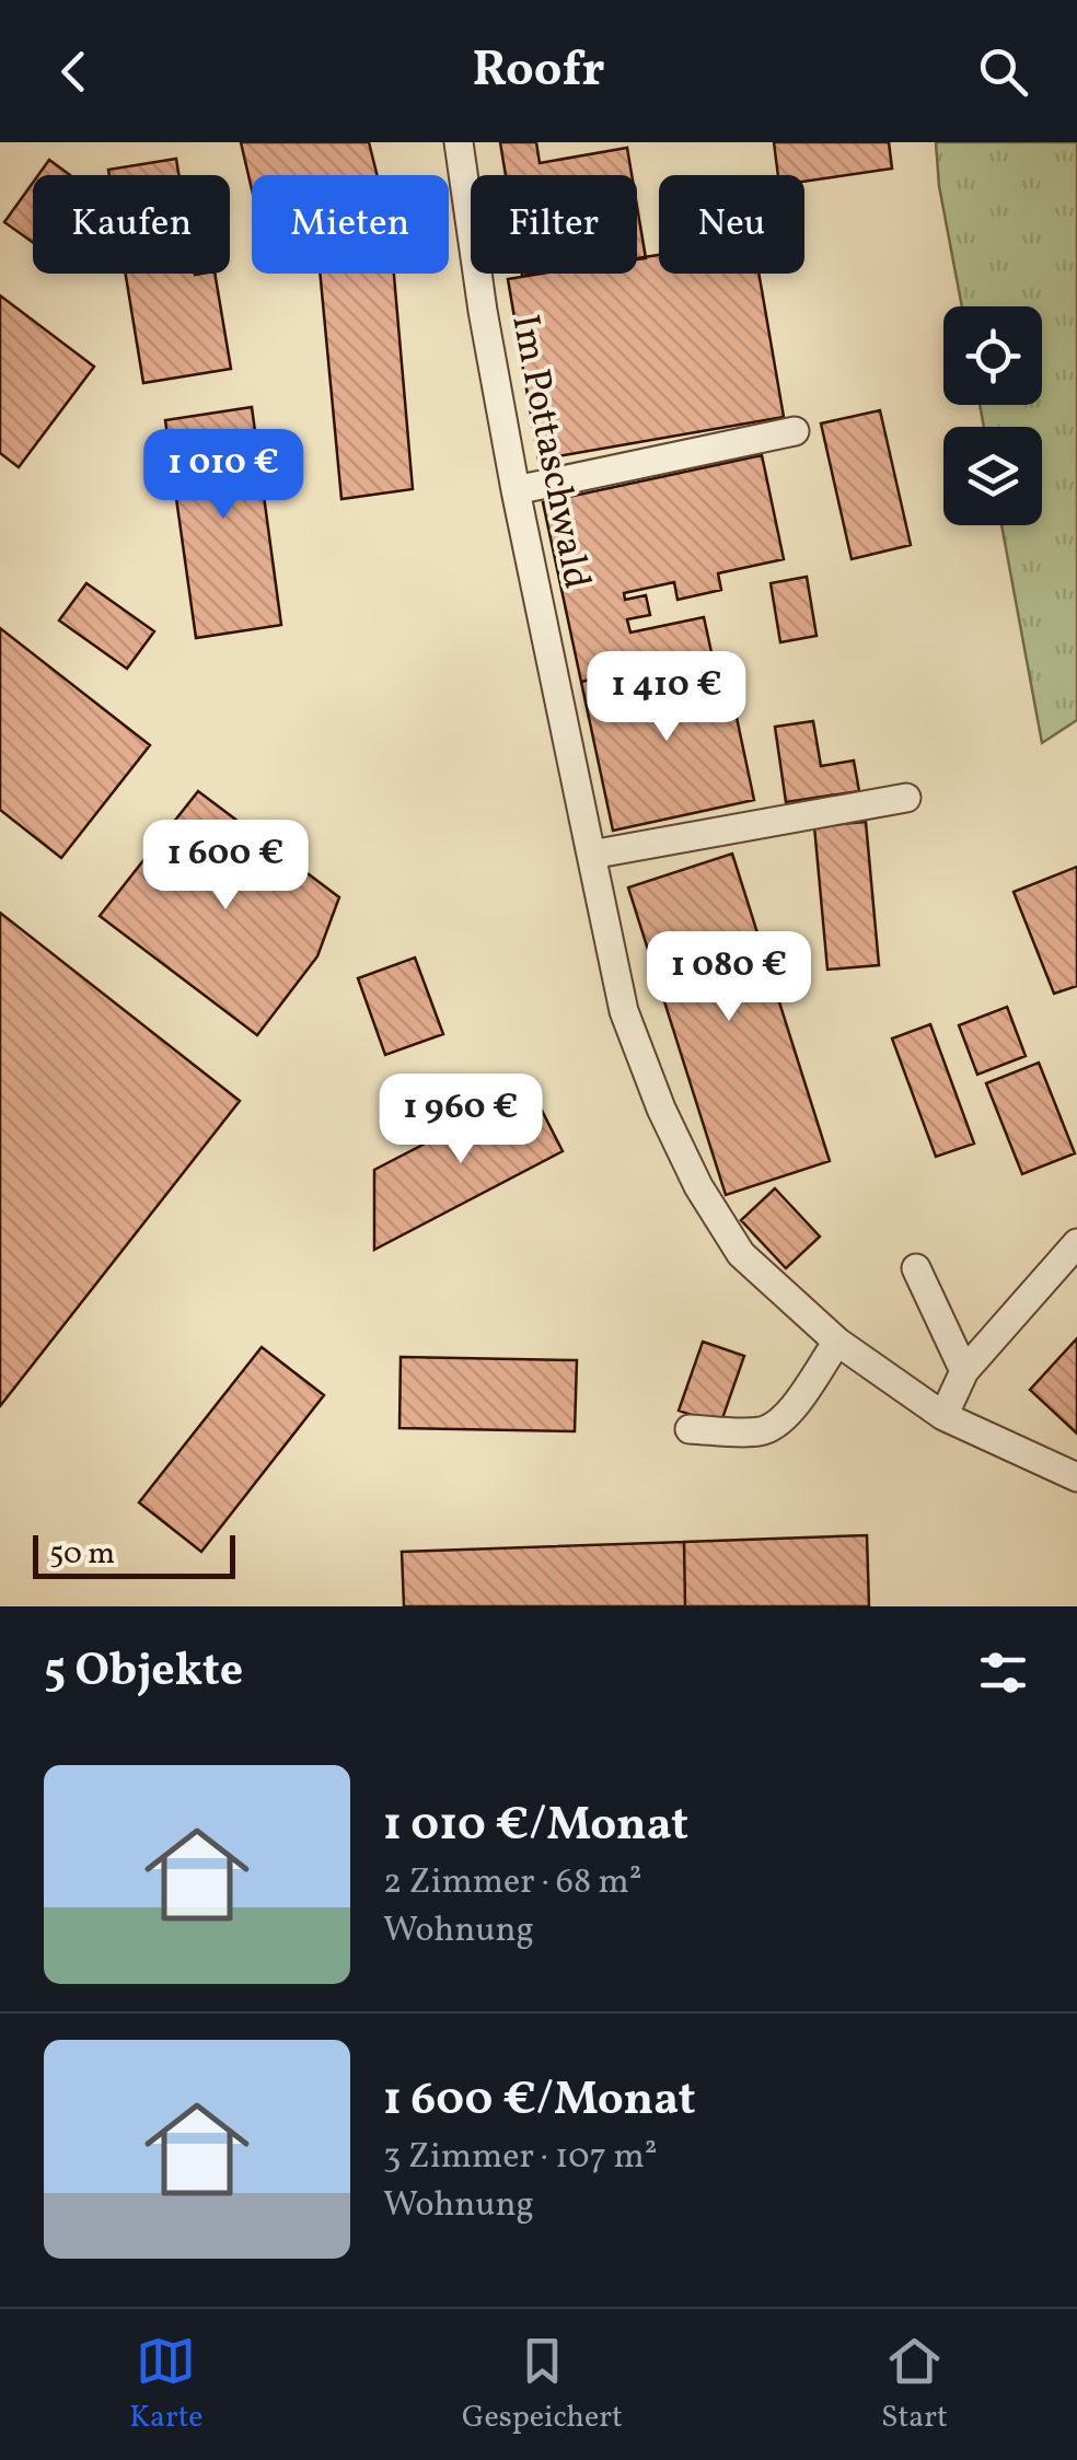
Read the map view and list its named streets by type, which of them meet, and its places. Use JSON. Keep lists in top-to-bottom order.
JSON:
{
  "streets": {
    "street": ["Im Pottaschwald"]
  },
  "scale_bar": "50 m",
  "page": {
    "header": "Roofr",
    "chip": [
      "Kaufen",
      "Mieten",
      "Filter",
      "Neu"
    ],
    "price": [
      "1 010 €",
      "1 410 €",
      "1 600 €",
      "1 080 €",
      "1 960 €"
    ],
    "scale": "50 m",
    "heading": "5 Objekte",
    "list": [
      {
        "name": "1 010 €/Monat",
        "note": "2 Zimmer · 68 m² · Wohnung"
      },
      {
        "name": "1 600 €/Monat",
        "note": "3 Zimmer · 107 m² · Wohnung"
      }
    ],
    "tabs": ["Karte", "Gespeichert", "Start"]
  }
}
